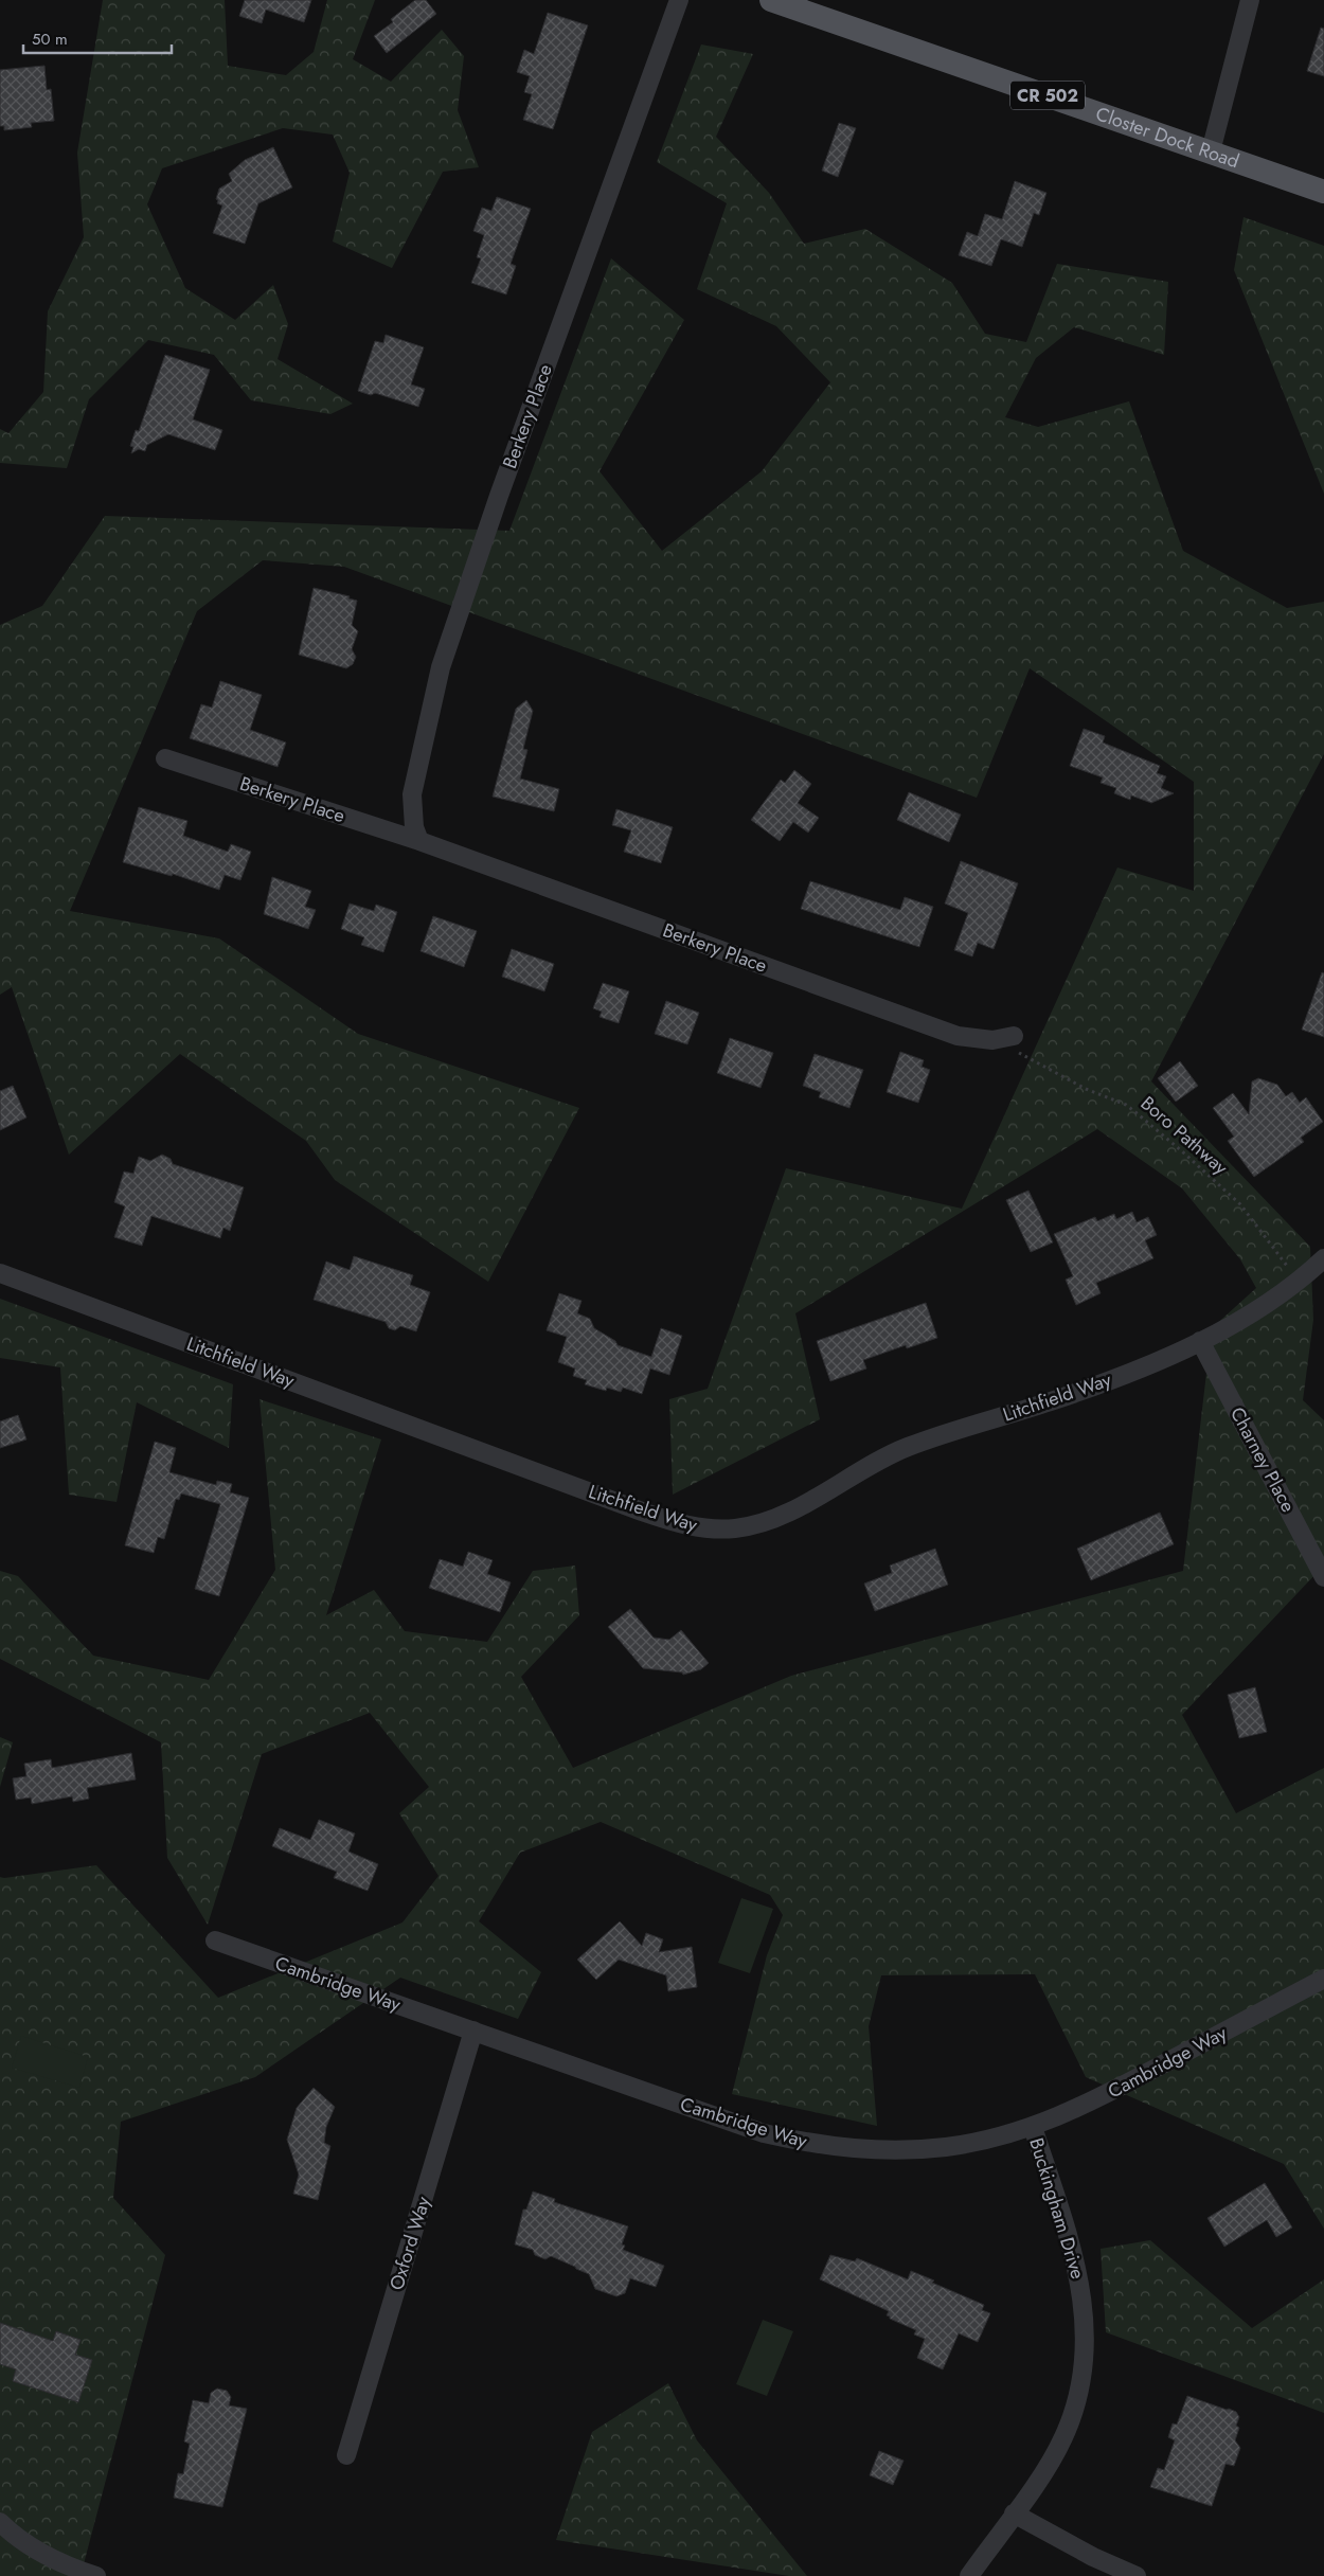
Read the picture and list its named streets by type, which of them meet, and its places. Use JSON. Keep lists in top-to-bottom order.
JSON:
{
  "streets": {
    "main road": ["CR 502", "Closter Dock Road"],
    "street": [
      "Berkery Place",
      "Litchfield Way",
      "Charney Place",
      "Cambridge Way",
      "Buckingham Drive",
      "Oxford Way"
    ],
    "path": ["Boro Pathway"]
  },
  "crossings": [
    ["Berkery Place", "Boro Pathway"],
    ["Boro Pathway", "Litchfield Way"],
    ["Litchfield Way", "Charney Place"],
    ["Cambridge Way", "Buckingham Drive"],
    ["Cambridge Way", "Oxford Way"]
  ],
  "scale_bar": "50 m"
}
